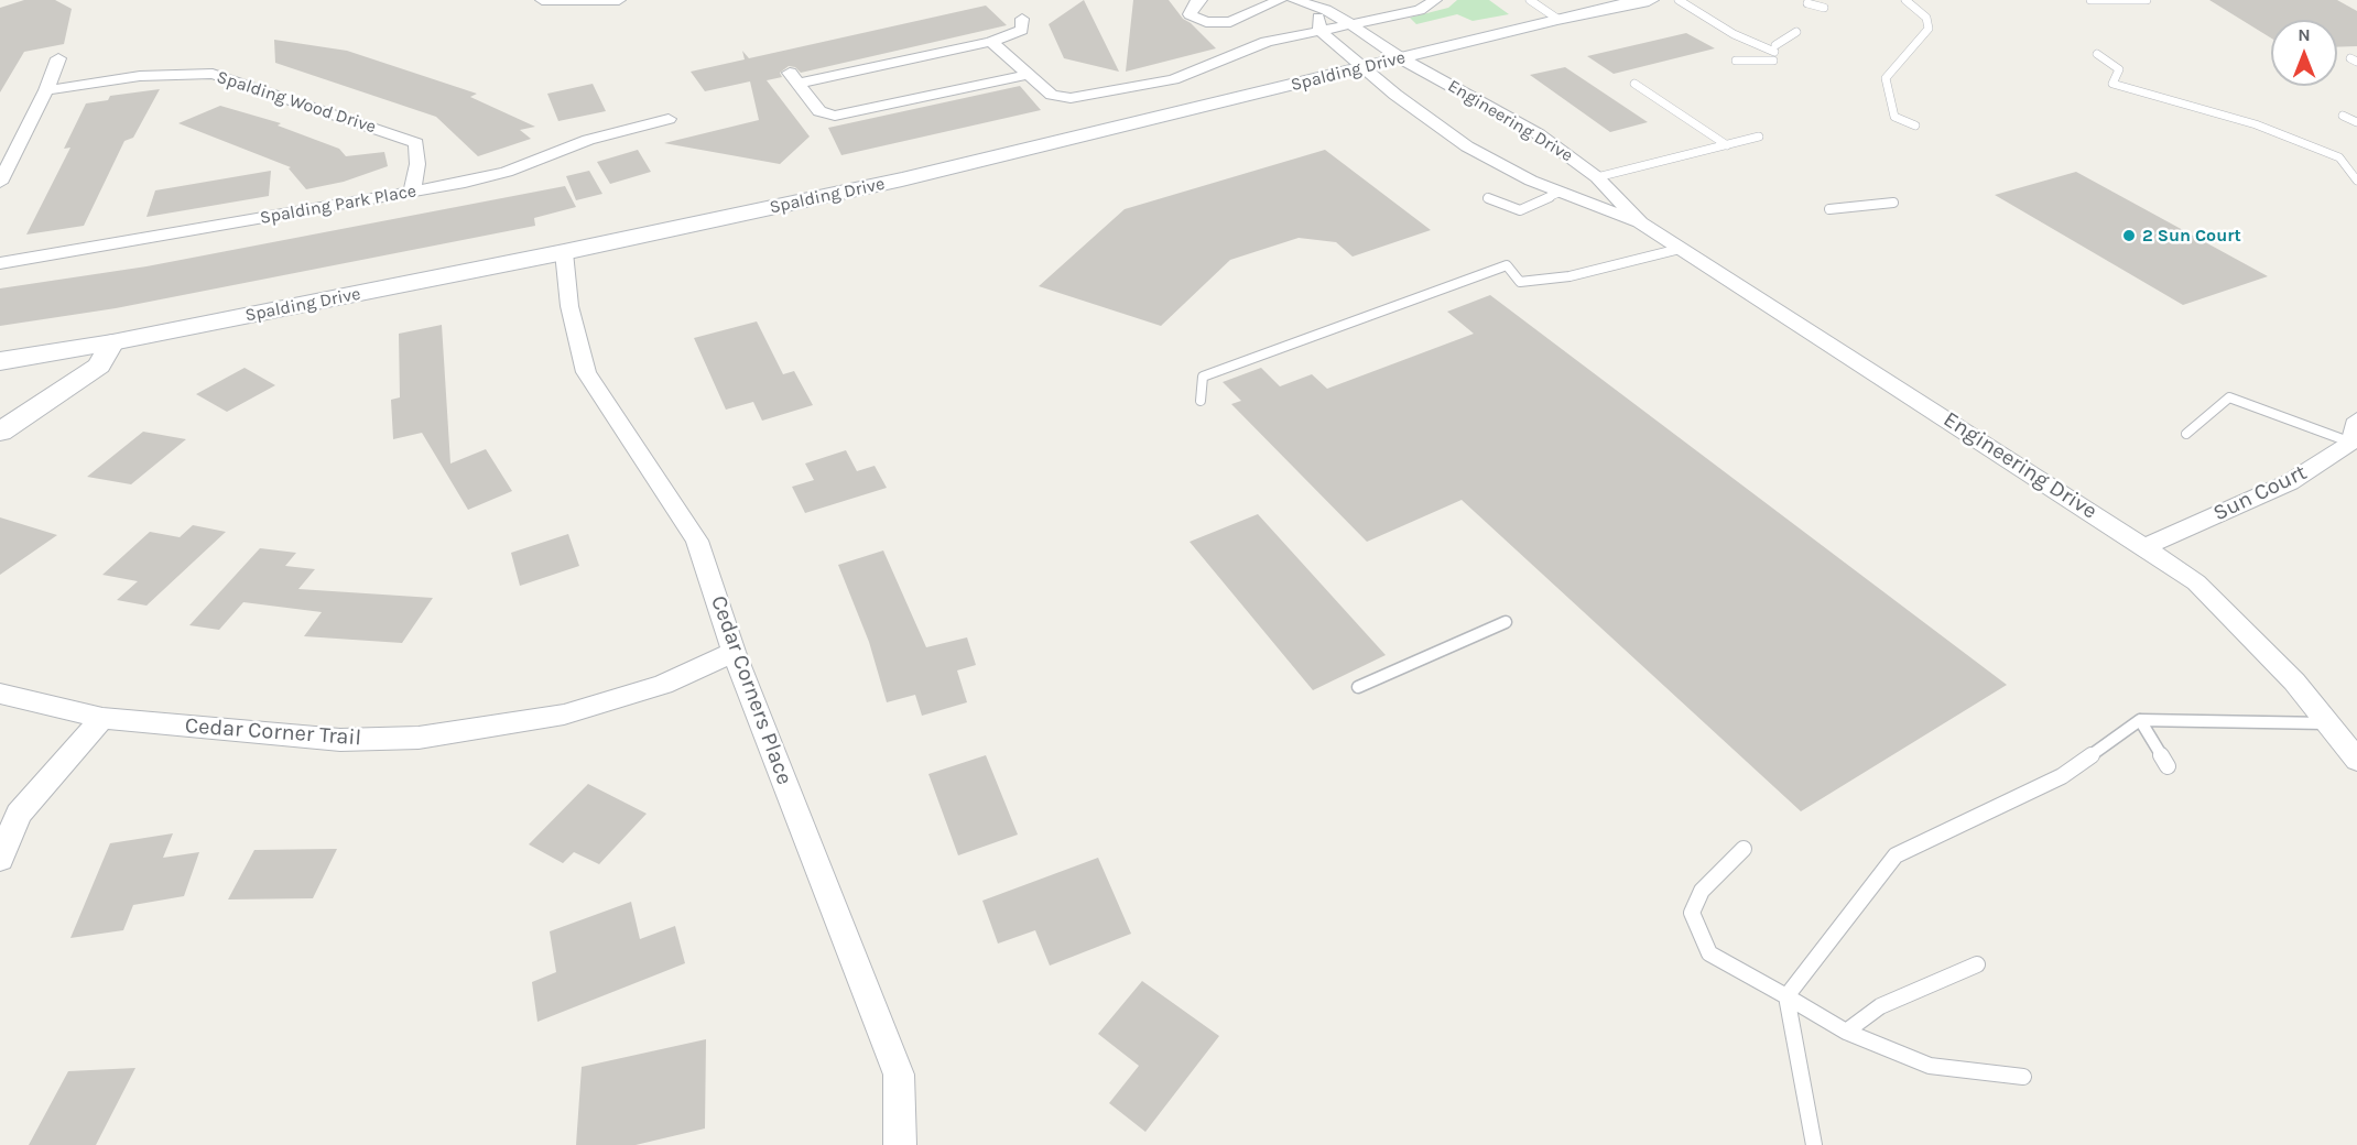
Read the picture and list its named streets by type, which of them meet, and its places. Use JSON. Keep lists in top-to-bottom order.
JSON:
{
  "streets": {
    "main road": ["Spalding Drive"],
    "street": [
      "Spalding Wood Drive",
      "Engineering Drive",
      "Spalding Park Place",
      "Sun Court",
      "Cedar Corners Place",
      "Cedar Corner Trail"
    ]
  },
  "crossings": [
    ["Spalding Drive", "Engineering Drive"],
    ["Spalding Drive", "Cedar Corners Place"],
    ["Spalding Wood Drive", "Spalding Park Place"],
    ["Engineering Drive", "Sun Court"],
    ["Cedar Corners Place", "Cedar Corner Trail"]
  ],
  "places": ["2 Sun Court"],
  "north": "top"
}
